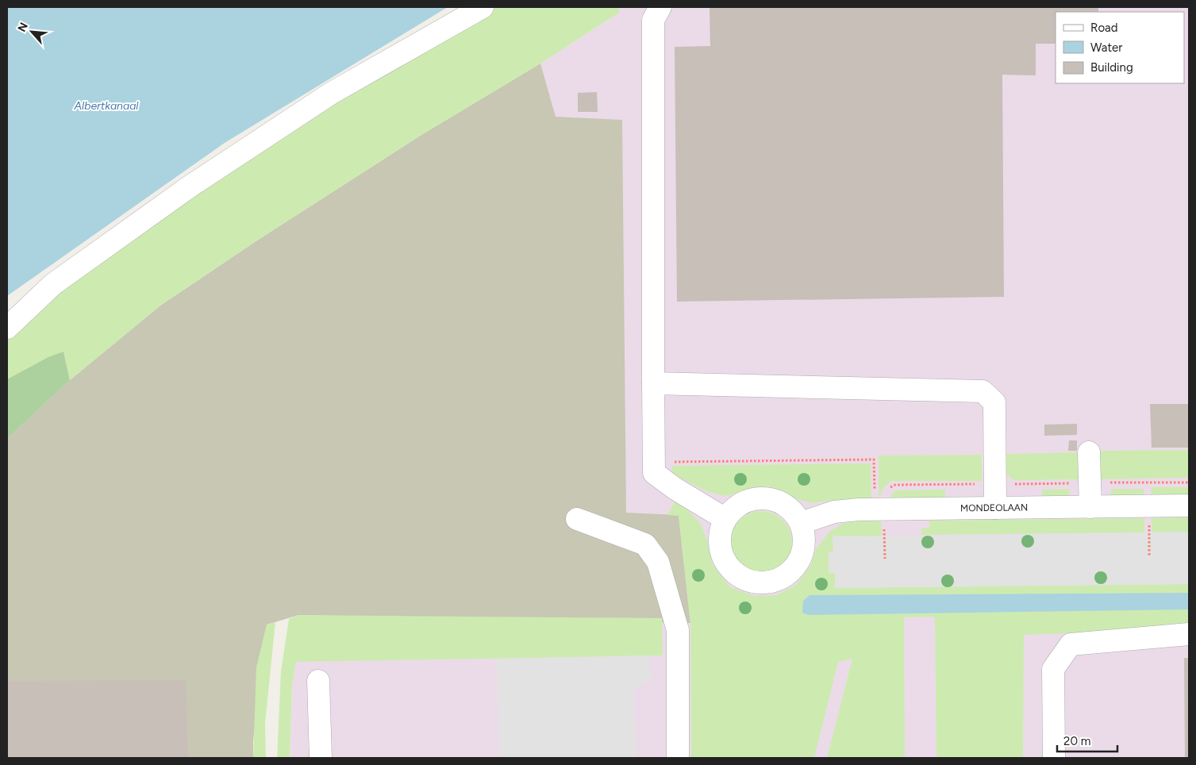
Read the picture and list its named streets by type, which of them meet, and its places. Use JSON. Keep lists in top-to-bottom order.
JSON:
{
  "streets": {
    "street": ["MONDEOLAAN"]
  },
  "water": ["Albertkanaal"],
  "legend": ["Road", "Water", "Building"],
  "scale_bar": "20 m",
  "north": "top left"
}
